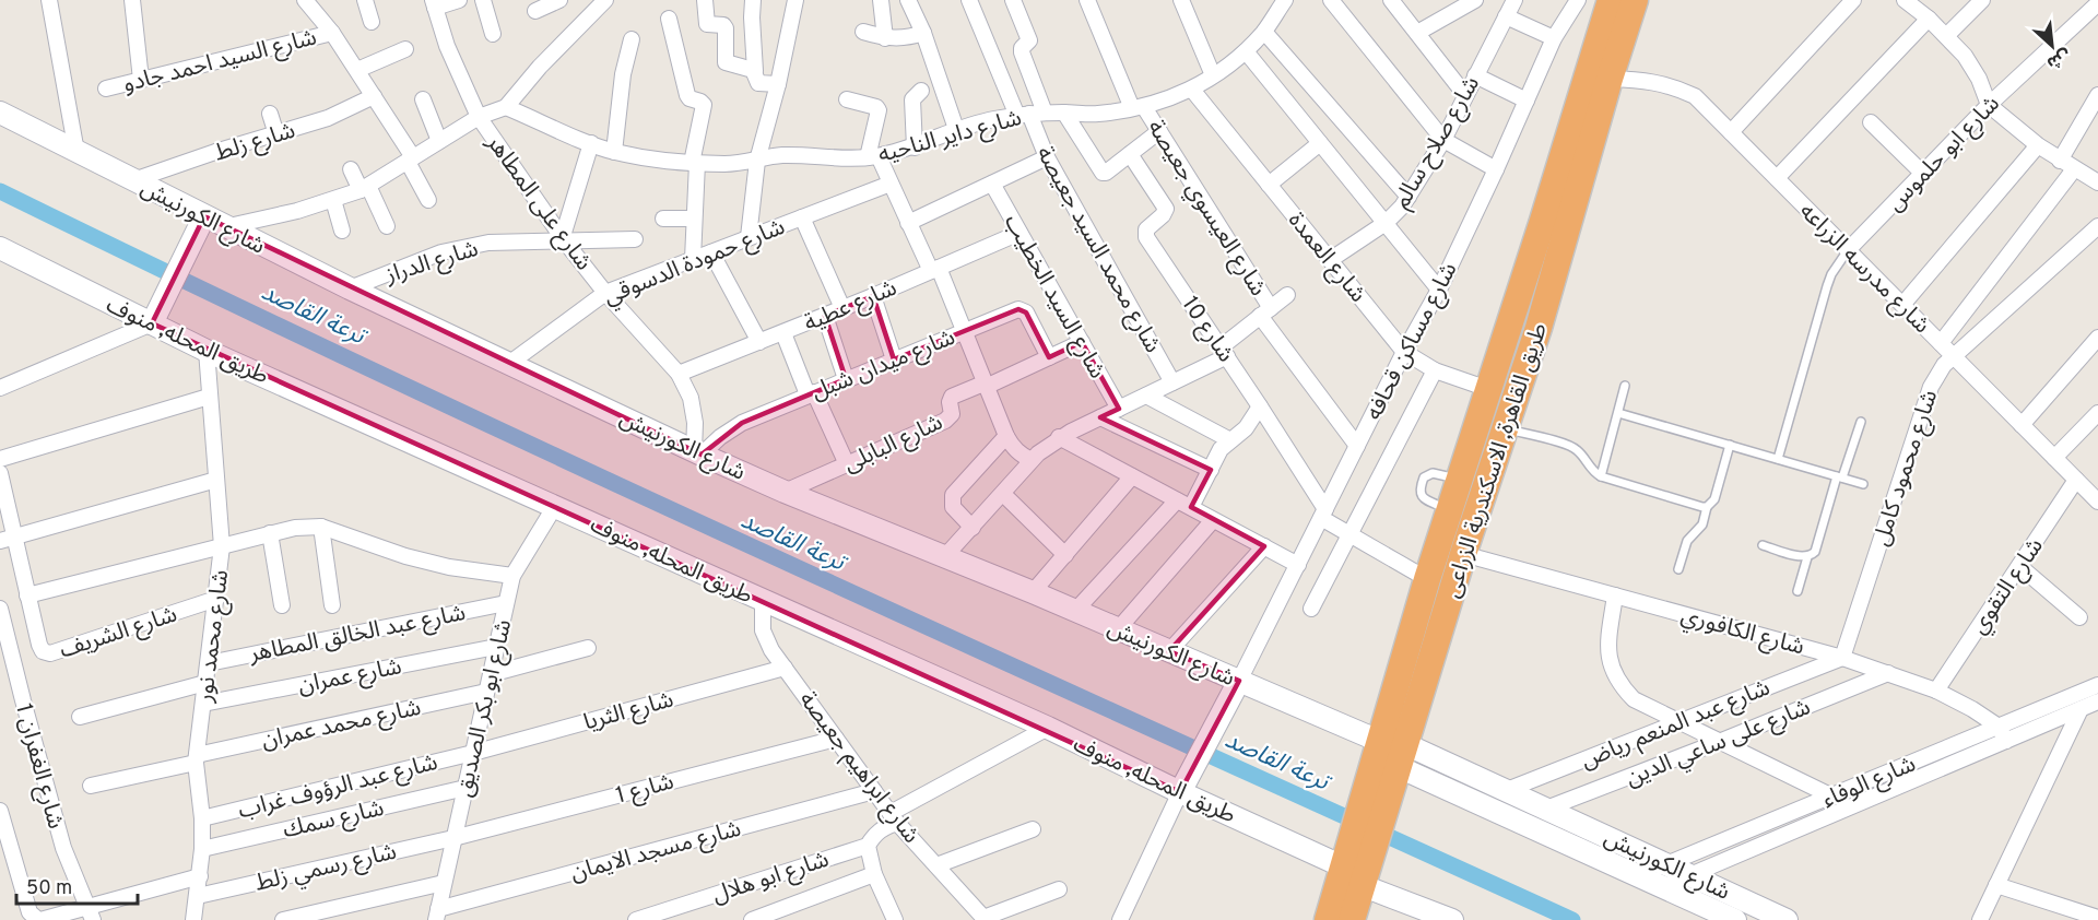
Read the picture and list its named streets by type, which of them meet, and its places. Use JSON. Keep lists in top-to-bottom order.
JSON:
{
  "streets": {
    "highway": ["طريق القاهرة, الاسكندرية الزراعى"],
    "main road": ["شارع الكورنيش", "طريق المحله, منوف"],
    "street": [
      "شارع السيد احمد جادو",
      "شارع داير الناحيه",
      "شارع زلط",
      "شارع صلاح سالم",
      "شارع ابو حلموس",
      "شارع على المطاهر",
      "شارع العيسوي جعيصة",
      "شارع محمد السيد جعيصة",
      "شارع العمدة",
      "شارع الدراز",
      "شارع حمودة الدسوقي",
      "شارع مدرسه الزراعه",
      "شارع السيد الخطيب",
      "شارع عطية",
      "شارع 10",
      "شارع مساكن قحافه",
      "شارع ميدان شبل",
      "شارع البابلى",
      "شارع محمود كامل",
      "شارع التقوي",
      "شارع الكافوري",
      "شارع الشريف",
      "شارع عبد الخالق المطاهر",
      "شارع محمد نور",
      "شارع عمران",
      "شارع ابو بكر الصديق",
      "شارع الثريا",
      "شارع محمد عمران",
      "شارع عبد المنعم رياض",
      "شارع على ساعي الدين",
      "شارع الغفران 1",
      "شارع ابراهيم جعيصة",
      "شارع الوفاء",
      "شارع عبد الرؤوف غراب",
      "شارع 1",
      "شارع سمك",
      "شارع مسجد الايمان",
      "شارع رسمي زلط",
      "شارع ابو هلال"
    ]
  },
  "crossings": [
    ["شارع داير الناحيه", "شارع العيسوي جعيصة"],
    ["شارع داير الناحيه", "شارع محمد السيد جعيصة"],
    ["شارع داير الناحيه", "شارع العمدة"],
    ["شارع زلط", "شارع الكورنيش"],
    ["شارع صلاح سالم", "شارع العمدة"],
    ["شارع ابو حلموس", "شارع مدرسه الزراعه"],
    ["شارع على المطاهر", "شارع الكورنيش"],
    ["شارع على المطاهر", "شارع الدراز"],
    ["شارع على المطاهر", "شارع حمودة الدسوقي"],
    ["شارع على المطاهر", "شارع عطية"],
    ["شارع على المطاهر", "شارع ميدان شبل"],
    ["شارع العيسوي جعيصة", "شارع مساكن قحافه"],
    ["شارع الكورنيش", "شارع الدراز"],
    ["شارع الكورنيش", "شارع حمودة الدسوقي"],
    ["شارع الكورنيش", "شارع مساكن قحافه"],
    ["شارع الكورنيش", "شارع ميدان شبل"],
    ["شارع الكورنيش", "شارع البابلى"],
    ["شارع الكورنيش", "طريق القاهرة, الاسكندرية الزراعى"],
    ["شارع الكورنيش", "شارع عبد المنعم رياض"],
    ["شارع الكورنيش", "شارع على ساعي الدين"],
    ["شارع الكورنيش", "شارع الوفاء"],
    ["شارع العمدة", "شارع مساكن قحافه"],
    ["شارع العمدة", "طريق القاهرة, الاسكندرية الزراعى"],
    ["شارع مدرسه الزراعه", "طريق القاهرة, الاسكندرية الزراعى"],
    ["شارع مدرسه الزراعه", "شارع محمود كامل"],
    ["شارع مدرسه الزراعه", "شارع التقوي"],
    ["شارع السيد الخطيب", "شارع عطية"],
    ["شارع 10", "شارع مساكن قحافه"],
    ["طريق المحله, منوف", "طريق القاهرة, الاسكندرية الزراعى"],
    ["طريق المحله, منوف", "شارع محمد نور"],
    ["طريق المحله, منوف", "شارع ابو بكر الصديق"],
    ["طريق المحله, منوف", "شارع ابراهيم جعيصة"],
    ["طريق القاهرة, الاسكندرية الزراعى", "شارع الكافوري"],
    ["شارع محمود كامل", "شارع الكافوري"],
    ["شارع محمود كامل", "شارع عبد المنعم رياض"],
    ["شارع التقوي", "شارع الكافوري"],
    ["شارع الكافوري", "شارع عبد المنعم رياض"],
    ["شارع الكافوري", "شارع على ساعي الدين"],
    ["شارع الكافوري", "شارع الوفاء"],
    ["شارع الشريف", "شارع محمد نور"],
    ["شارع عبد الخالق المطاهر", "شارع محمد نور"],
    ["شارع عبد الخالق المطاهر", "شارع ابو بكر الصديق"],
    ["شارع محمد نور", "شارع عمران"],
    ["شارع محمد نور", "شارع محمد عمران"],
    ["شارع محمد نور", "شارع عبد الرؤوف غراب"],
    ["شارع محمد نور", "شارع سمك"],
    ["شارع محمد نور", "شارع رسمي زلط"],
    ["شارع عمران", "شارع ابو بكر الصديق"],
    ["شارع ابو بكر الصديق", "شارع الثريا"],
    ["شارع ابو بكر الصديق", "شارع محمد عمران"],
    ["شارع ابو بكر الصديق", "شارع عبد الرؤوف غراب"],
    ["شارع ابو بكر الصديق", "شارع 1"],
    ["شارع ابو بكر الصديق", "شارع سمك"],
    ["شارع ابو بكر الصديق", "شارع مسجد الايمان"],
    ["شارع ابو بكر الصديق", "شارع رسمي زلط"],
    ["شارع الثريا", "شارع ابراهيم جعيصة"],
    ["شارع الثريا", "شارع عبد الرؤوف غراب"],
    ["شارع ابراهيم جعيصة", "شارع 1"],
    ["شارع ابراهيم جعيصة", "شارع مسجد الايمان"],
    ["شارع 1", "شارع رسمي زلط"]
  ],
  "water": ["ترعة القاصد"],
  "scale_bar": "50 m",
  "north": "bottom right"
}
